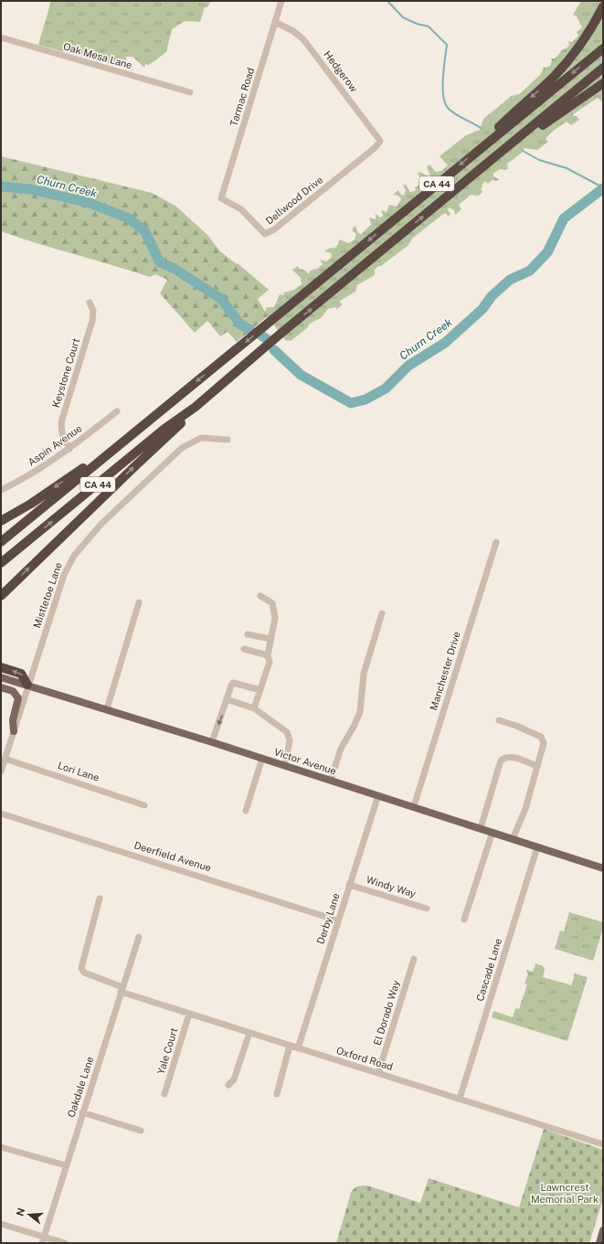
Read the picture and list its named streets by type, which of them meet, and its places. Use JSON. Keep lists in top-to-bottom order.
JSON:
{
  "streets": {
    "highway": ["CA 44"],
    "main road": ["Victor Avenue"],
    "street": [
      "Oak Mesa Lane",
      "Hedgerow",
      "Tarmac Road",
      "Dellwood Drive",
      "Keystone Court",
      "Aspin Avenue",
      "Mistletoe Lane",
      "Manchester Drive",
      "Lori Lane",
      "Deerfield Avenue",
      "Windy Way",
      "Derby Lane",
      "Cascade Lane",
      "El Dorado Way",
      "Yale Court",
      "Oxford Road",
      "Oakdale Lane"
    ]
  },
  "crossings": [
    ["Hedgerow", "Tarmac Road"],
    ["Hedgerow", "Dellwood Drive"],
    ["Tarmac Road", "Dellwood Drive"],
    ["Keystone Court", "Aspin Avenue"],
    ["Mistletoe Lane", "Victor Avenue"],
    ["Mistletoe Lane", "Lori Lane"],
    ["Manchester Drive", "Victor Avenue"],
    ["Victor Avenue", "Derby Lane"],
    ["Victor Avenue", "Cascade Lane"],
    ["Deerfield Avenue", "Derby Lane"],
    ["Windy Way", "Derby Lane"],
    ["Derby Lane", "Oxford Road"],
    ["Cascade Lane", "Oxford Road"],
    ["El Dorado Way", "Oxford Road"],
    ["Yale Court", "Oxford Road"],
    ["Oxford Road", "Oakdale Lane"]
  ],
  "water": ["Churn Creek"],
  "parks": ["Lawncrest Memorial Park"],
  "north": "left"
}
